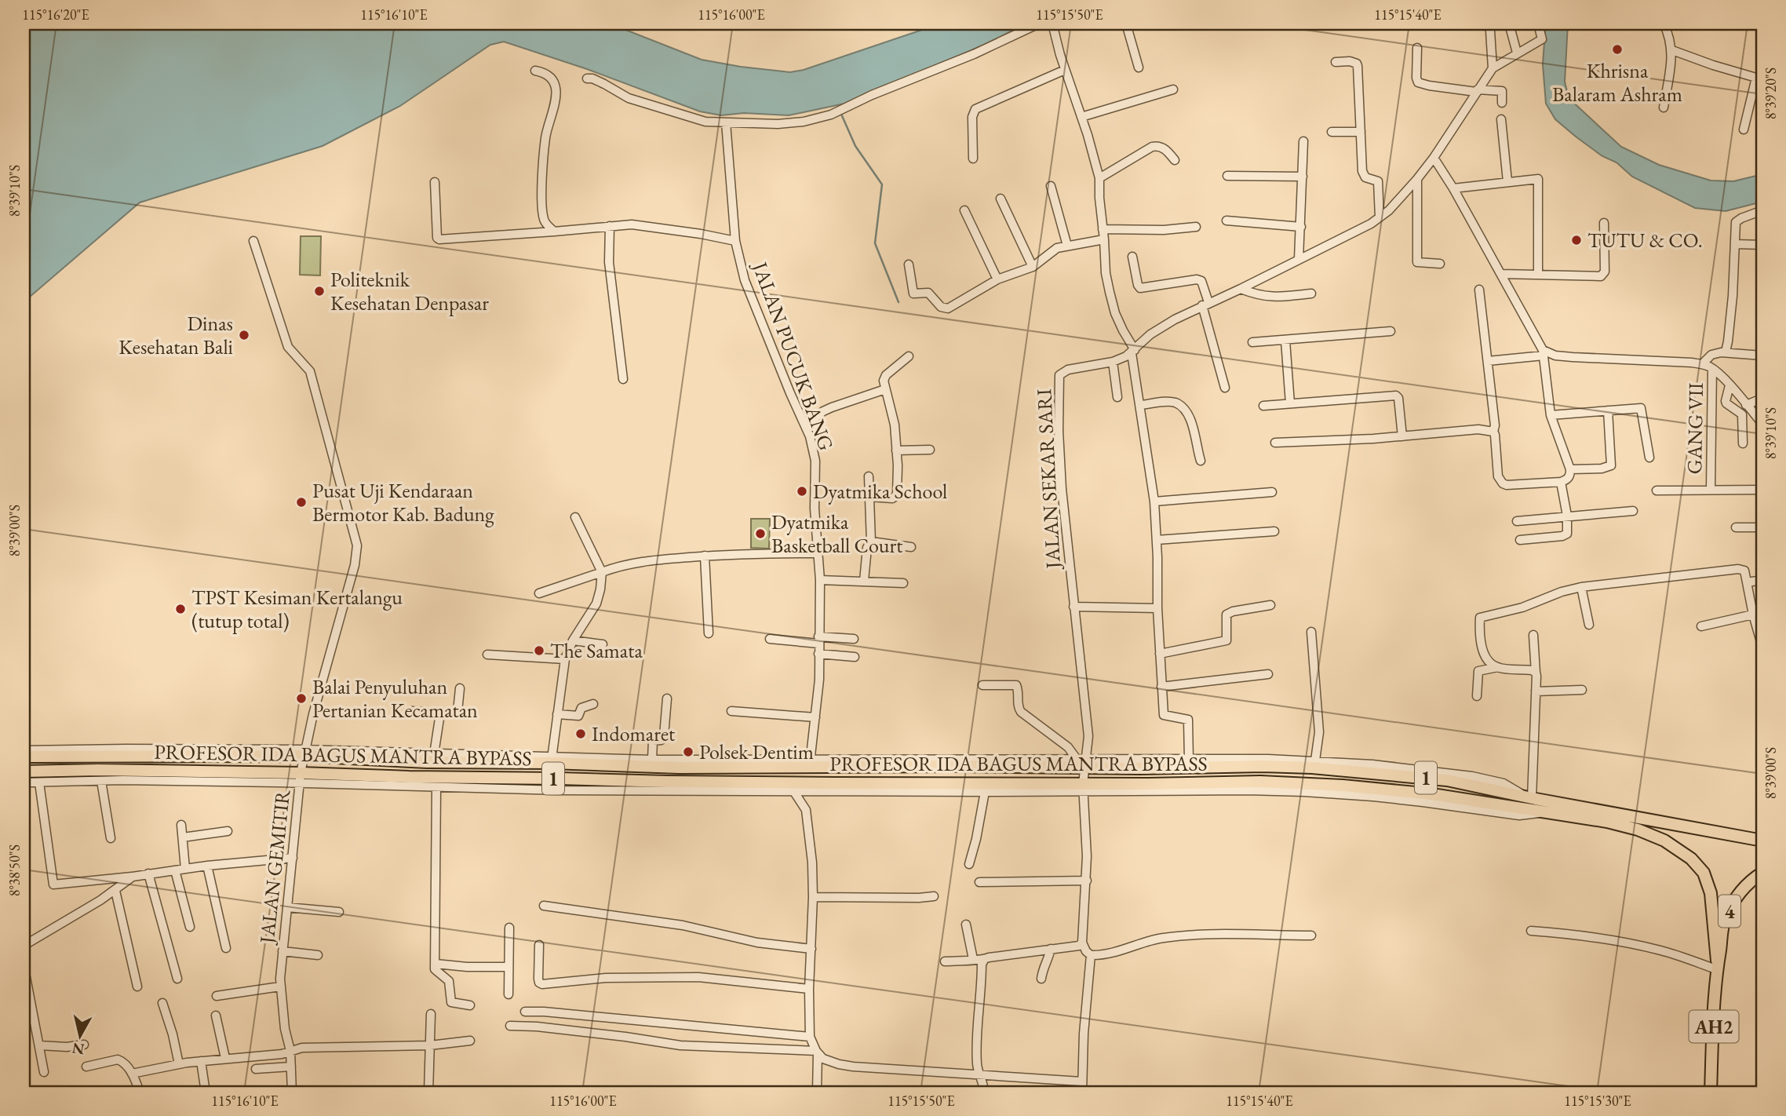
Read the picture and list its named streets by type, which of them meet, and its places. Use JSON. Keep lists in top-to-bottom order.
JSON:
{
  "streets": {
    "highway": [
      "PROFESOR IDA BAGUS MANTRA BYPASS",
      "1",
      "4",
      "AH2"
    ],
    "street": [
      "JALAN PUCUK BANG",
      "GANG VII",
      "JALAN SEKAR SARI",
      "JALAN GEMITIR"
    ]
  },
  "crossings": [
    ["JALAN PUCUK BANG", "PROFESOR IDA BAGUS MANTRA BYPASS"],
    ["JALAN SEKAR SARI", "PROFESOR IDA BAGUS MANTRA BYPASS"],
    ["PROFESOR IDA BAGUS MANTRA BYPASS", "JALAN GEMITIR"],
    ["PROFESOR IDA BAGUS MANTRA BYPASS", "4"],
    ["PROFESOR IDA BAGUS MANTRA BYPASS", "AH2"],
    ["4", "AH2"]
  ],
  "places": [
    "Khrisna Balaram Ashram",
    "TUTU & CO.",
    "Politeknik Kesehatan Denpasar",
    "Dinas Kesehatan Bali",
    "Dyatmika School",
    "Pusat Uji Kendaraan Bermotor Kab. Badung",
    "Dyatmika Basketball Court",
    "TPST Kesiman Kertalangu (tutup total)",
    "The Samata",
    "Balai Penyuluhan Pertanian Kecamatan",
    "Indomaret",
    "Polsek Dentim"
  ],
  "north": "bottom",
  "coordinates": [
    "115°16'20\"E",
    "115°16'10\"E",
    "115°16'00\"E",
    "115°15'50\"E",
    "115°15'40\"E",
    "8°39'20\"S",
    "8°39'10\"S",
    "8°39'00\"S",
    "8°38'50\"S",
    "115°15'30\"E"
  ]
}
